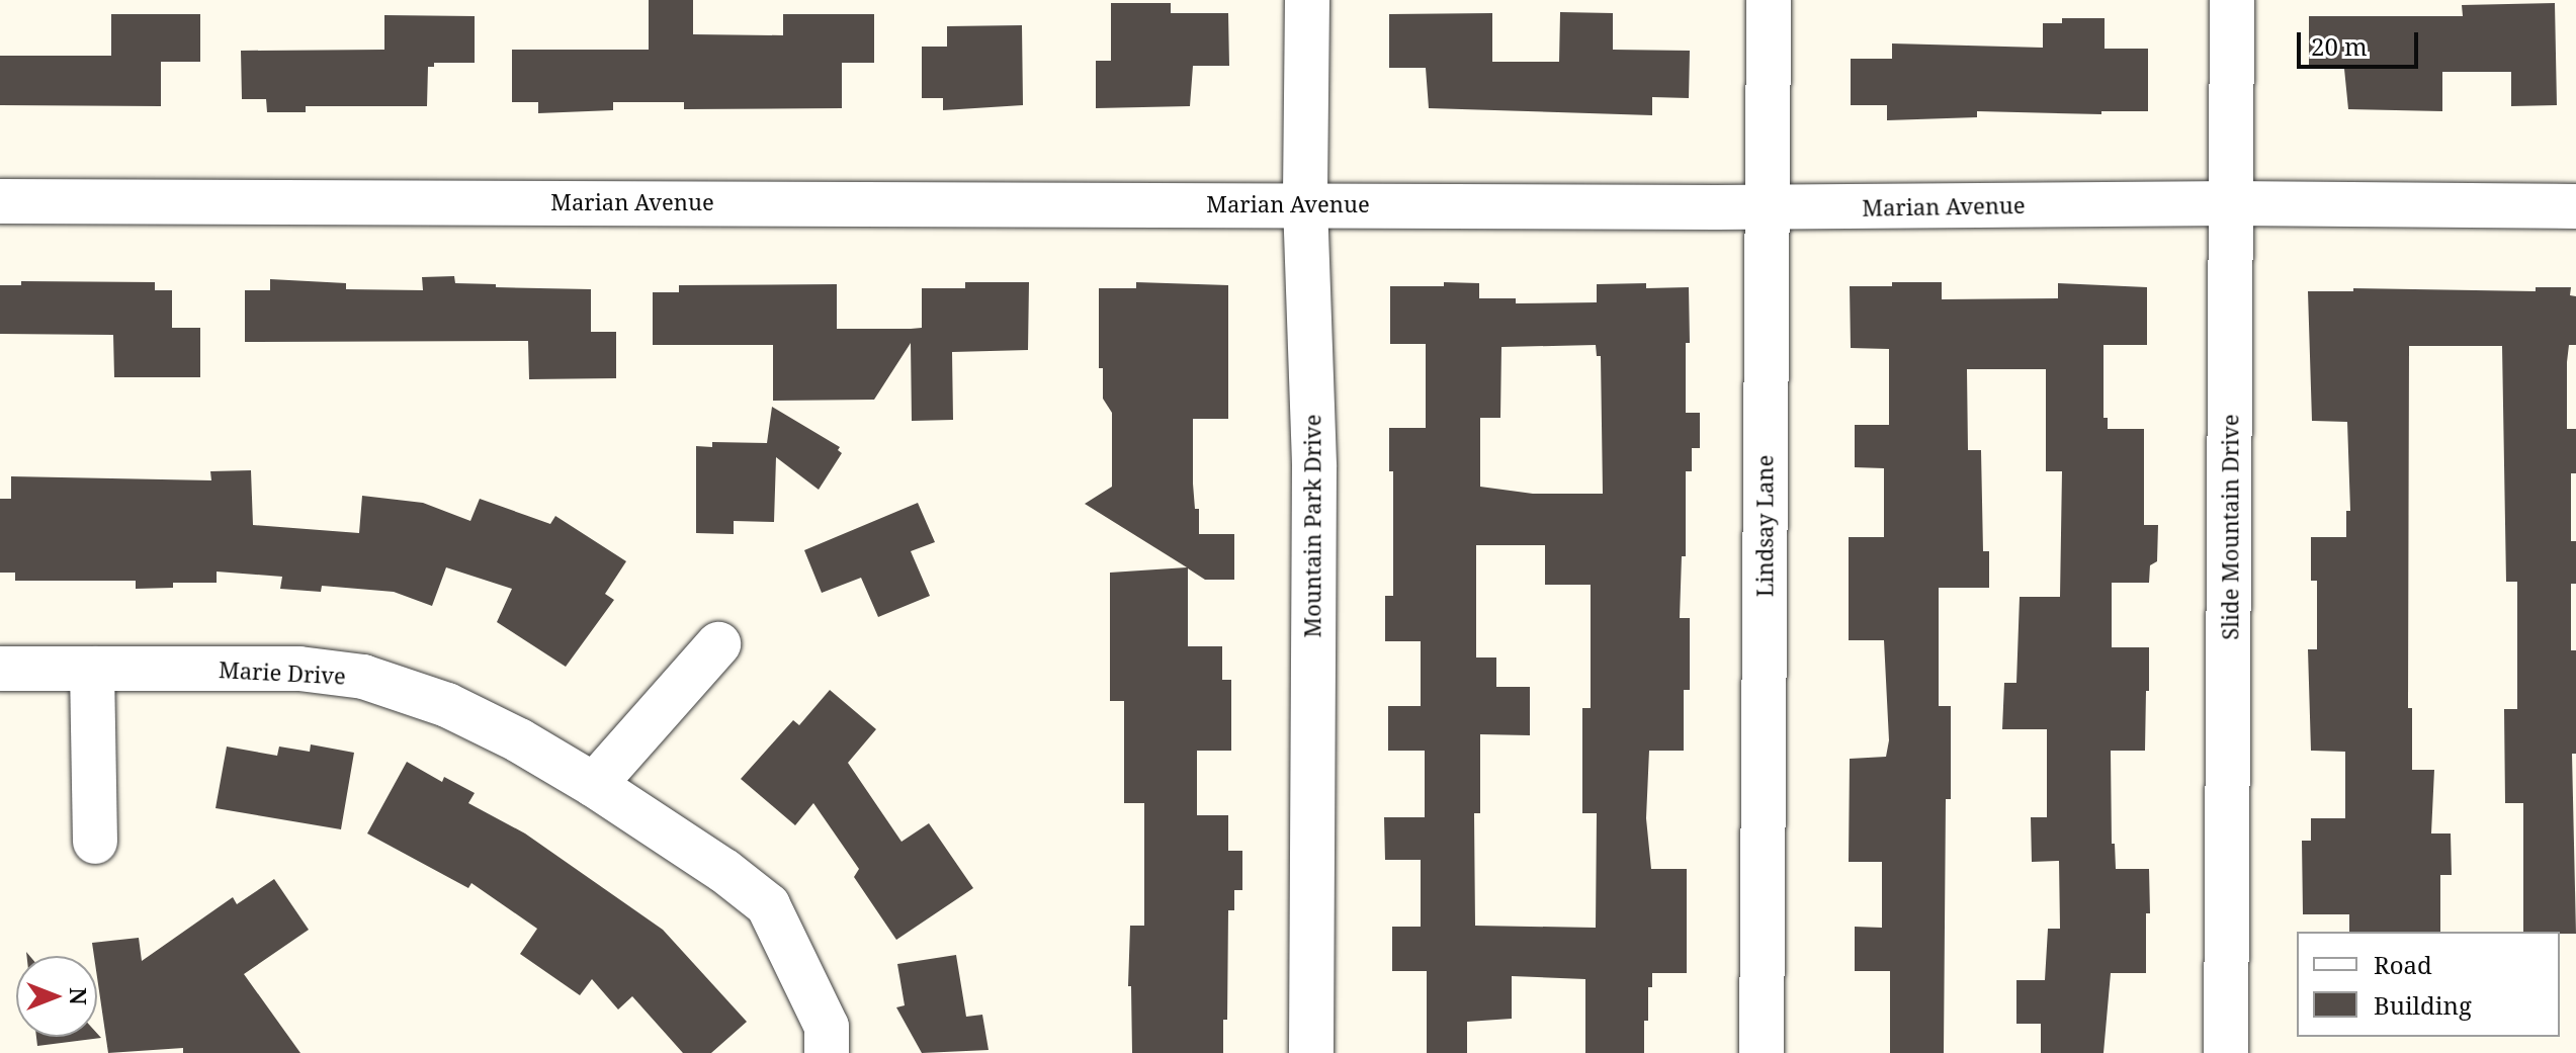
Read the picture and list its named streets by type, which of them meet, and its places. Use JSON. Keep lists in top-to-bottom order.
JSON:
{
  "streets": {
    "street": [
      "Marian Avenue",
      "Mountain Park Drive",
      "Lindsay Lane",
      "Slide Mountain Drive",
      "Marie Drive"
    ]
  },
  "crossings": [
    ["Marian Avenue", "Mountain Park Drive"],
    ["Marian Avenue", "Lindsay Lane"],
    ["Marian Avenue", "Slide Mountain Drive"]
  ],
  "legend": ["Road", "Building"],
  "scale_bar": "20 m",
  "north": "right"
}
